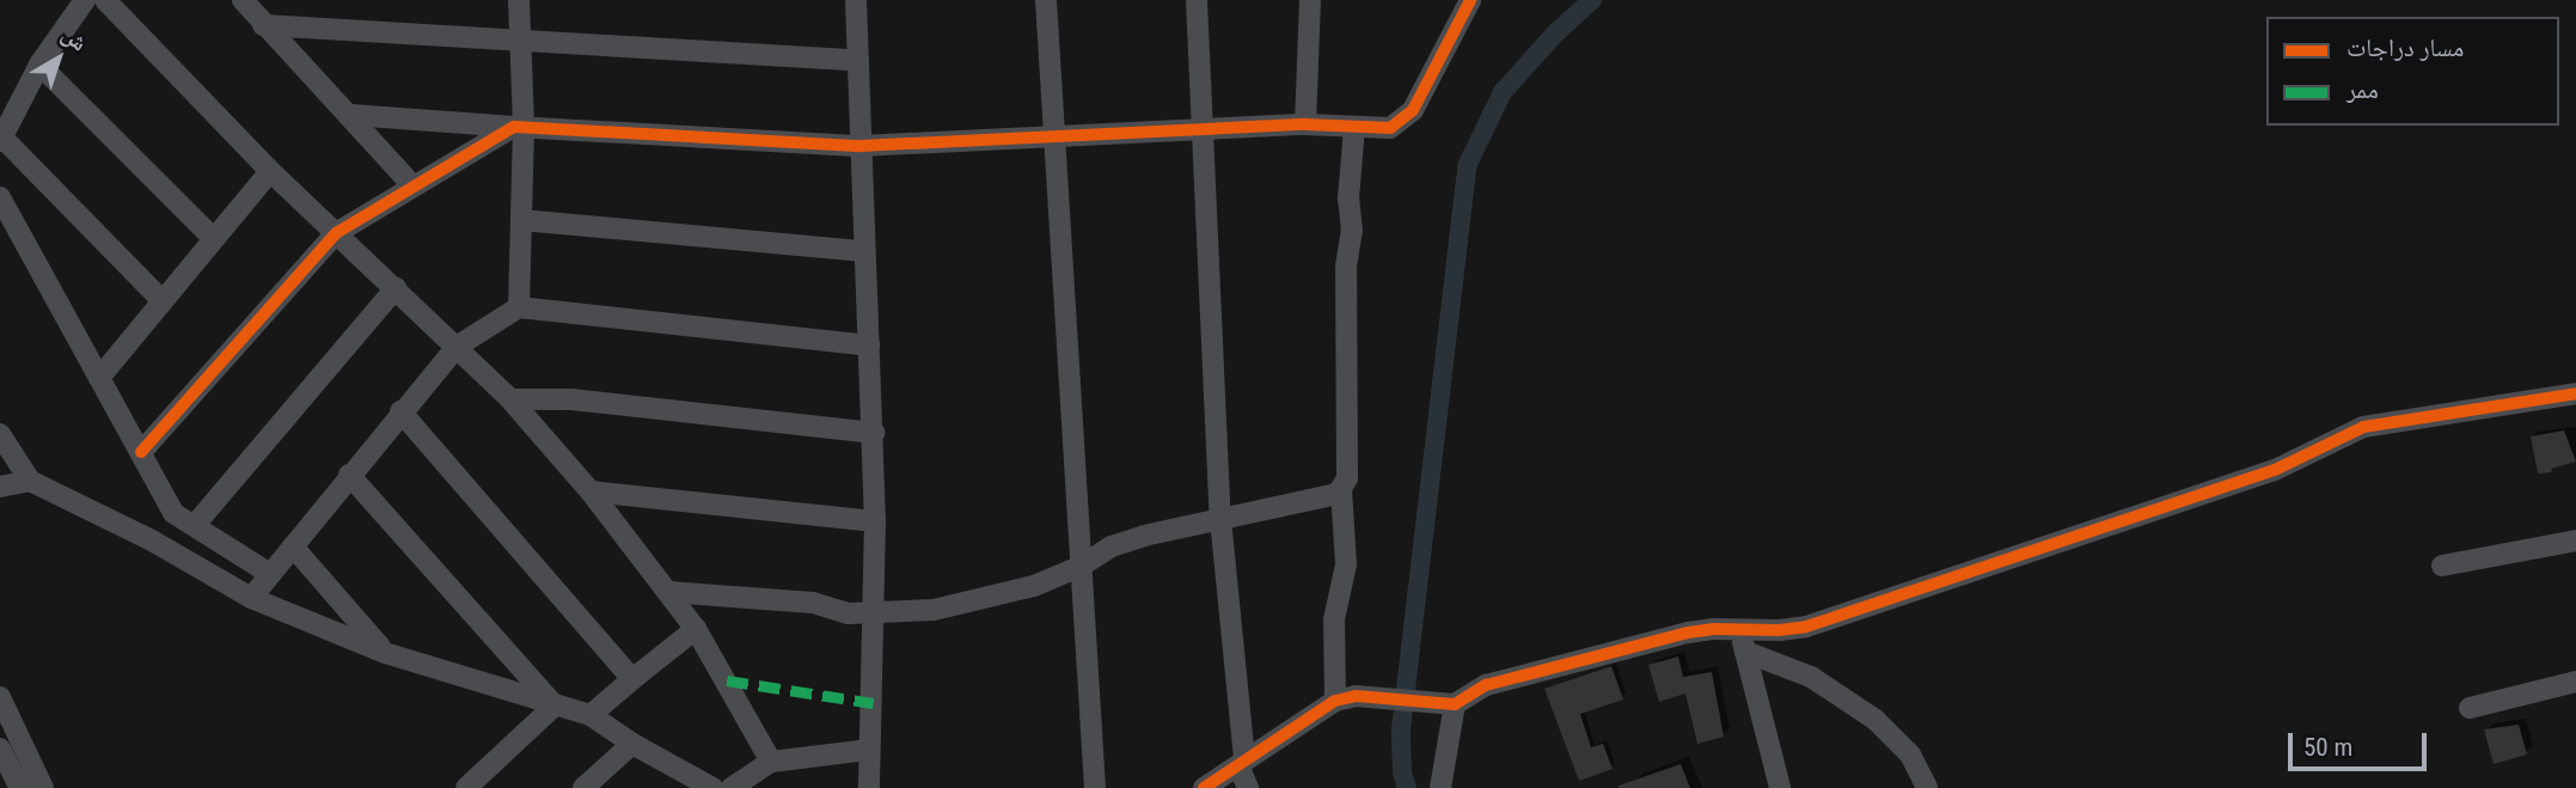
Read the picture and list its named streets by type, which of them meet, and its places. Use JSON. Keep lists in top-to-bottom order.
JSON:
{
  "legend": ["مسار دراجات", "ممر"],
  "scale_bar": "50 m",
  "north": "top right"
}
